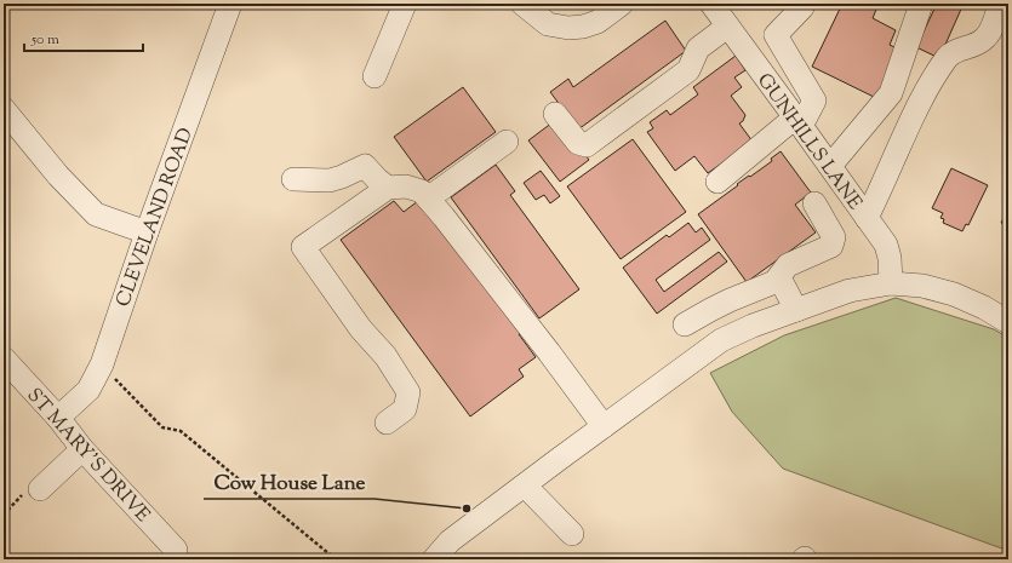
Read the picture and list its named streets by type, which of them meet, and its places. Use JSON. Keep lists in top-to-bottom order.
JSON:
{
  "streets": {
    "street": ["GUNHILLS LANE", "CLEVELAND ROAD", "ST MARY'S DRIVE"]
  },
  "crossings": [
    ["CLEVELAND ROAD", "ST MARY'S DRIVE"]
  ],
  "places": ["Cow House Lane"],
  "scale_bar": "50 m"
}
